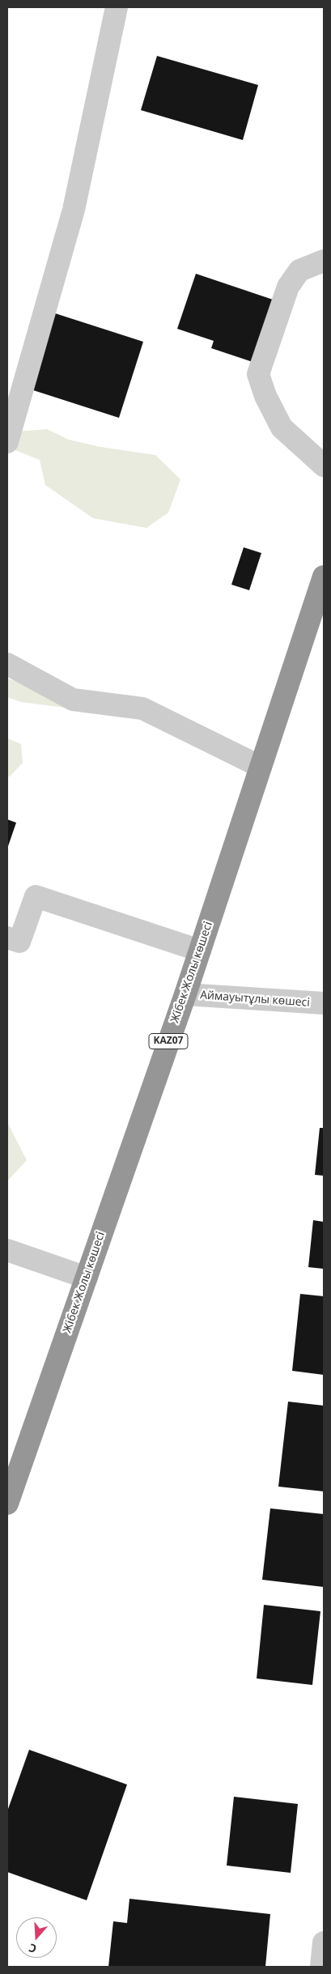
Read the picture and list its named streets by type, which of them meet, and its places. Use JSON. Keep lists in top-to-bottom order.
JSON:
{
  "streets": {
    "highway": ["Жібек Жолы көшесі", "KAZ07"],
    "street": ["Аймауытұлы көшесі"]
  },
  "crossings": [
    ["Жібек Жолы көшесі", "Аймауытұлы көшесі"]
  ],
  "north": "bottom"
}
